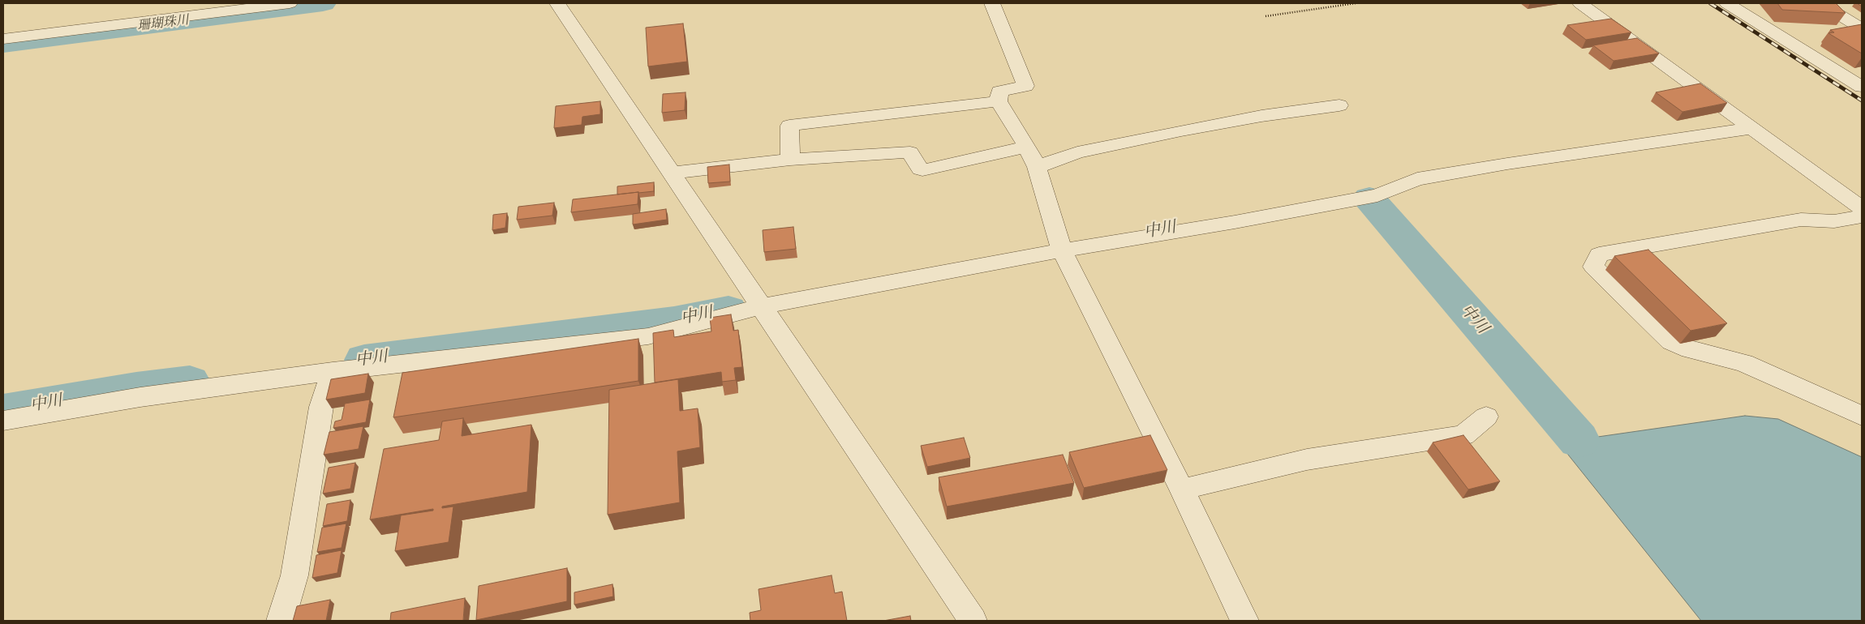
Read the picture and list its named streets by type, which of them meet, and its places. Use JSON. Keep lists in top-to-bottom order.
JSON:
{
  "water": ["珊瑚珠川", "中川"]
}
